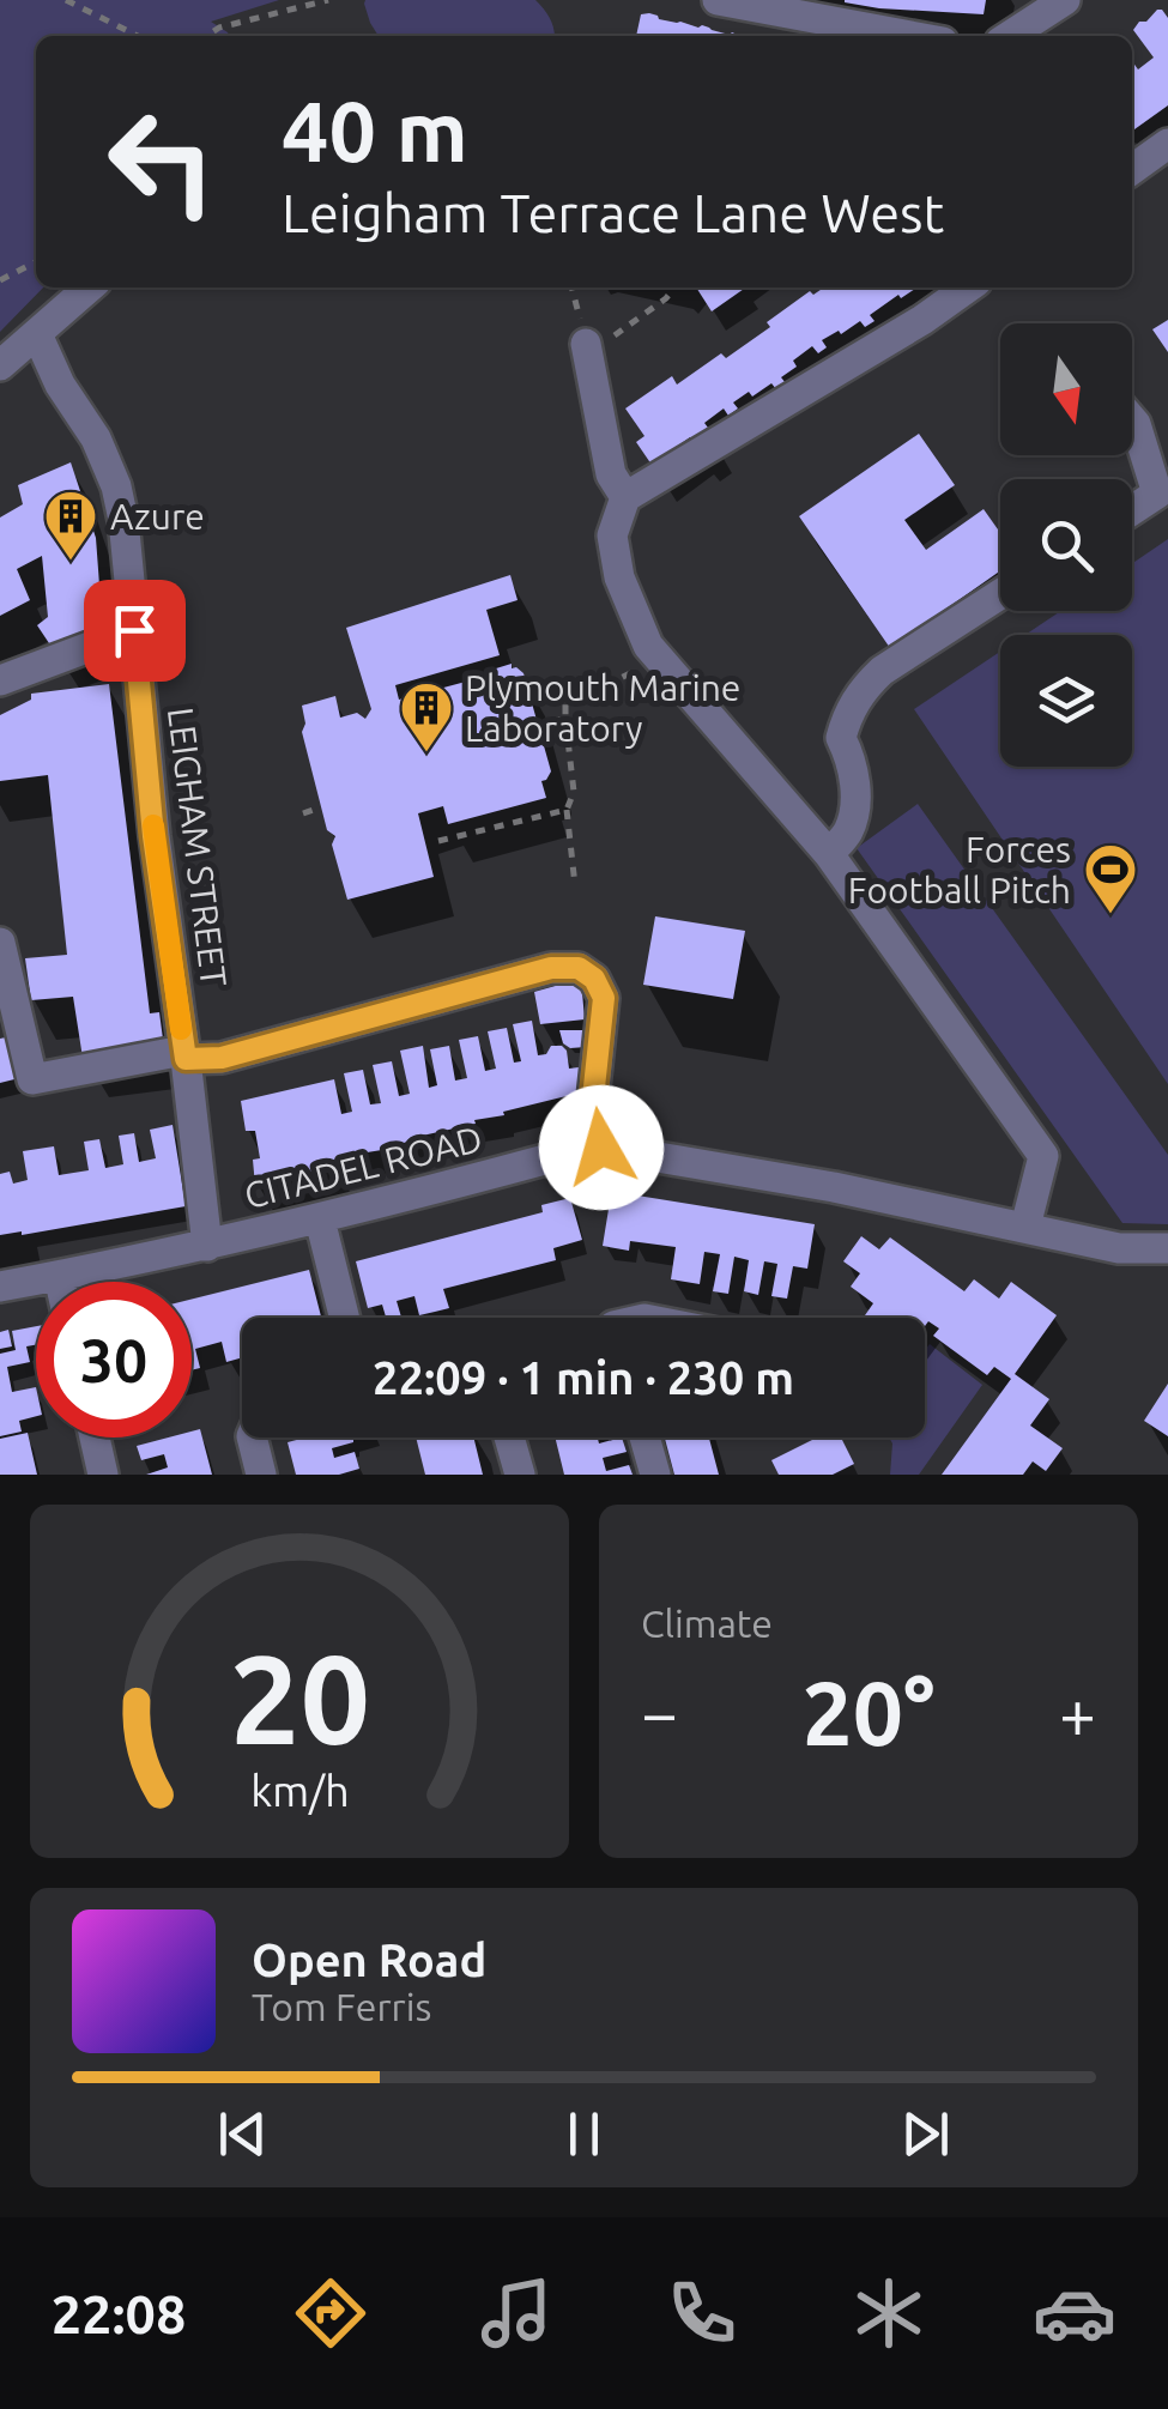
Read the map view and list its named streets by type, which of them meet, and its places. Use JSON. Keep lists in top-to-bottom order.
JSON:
{
  "streets": {
    "street": ["LEIGHAM STREET", "CITADEL ROAD"]
  },
  "crossings": [
    ["LEIGHAM STREET", "CITADEL ROAD"]
  ],
  "places": {
    "building": ["Azure", "Plymouth Marine Laboratory"],
    "sports": ["Forces Football Pitch"]
  },
  "north": "bottom",
  "page": {
    "turn": ["40 m", "Leigham Terrace Lane West"],
    "limit": "30",
    "trip": "22:09 · 1 min · 230 m",
    "tile": "Climate",
    "heat": ["−", "20°", "+"],
    "song": ["Open Road", "Tom Ferris"],
    "tabs": "22:08",
    "gauge": ["20", "km/h"]
  }
}
